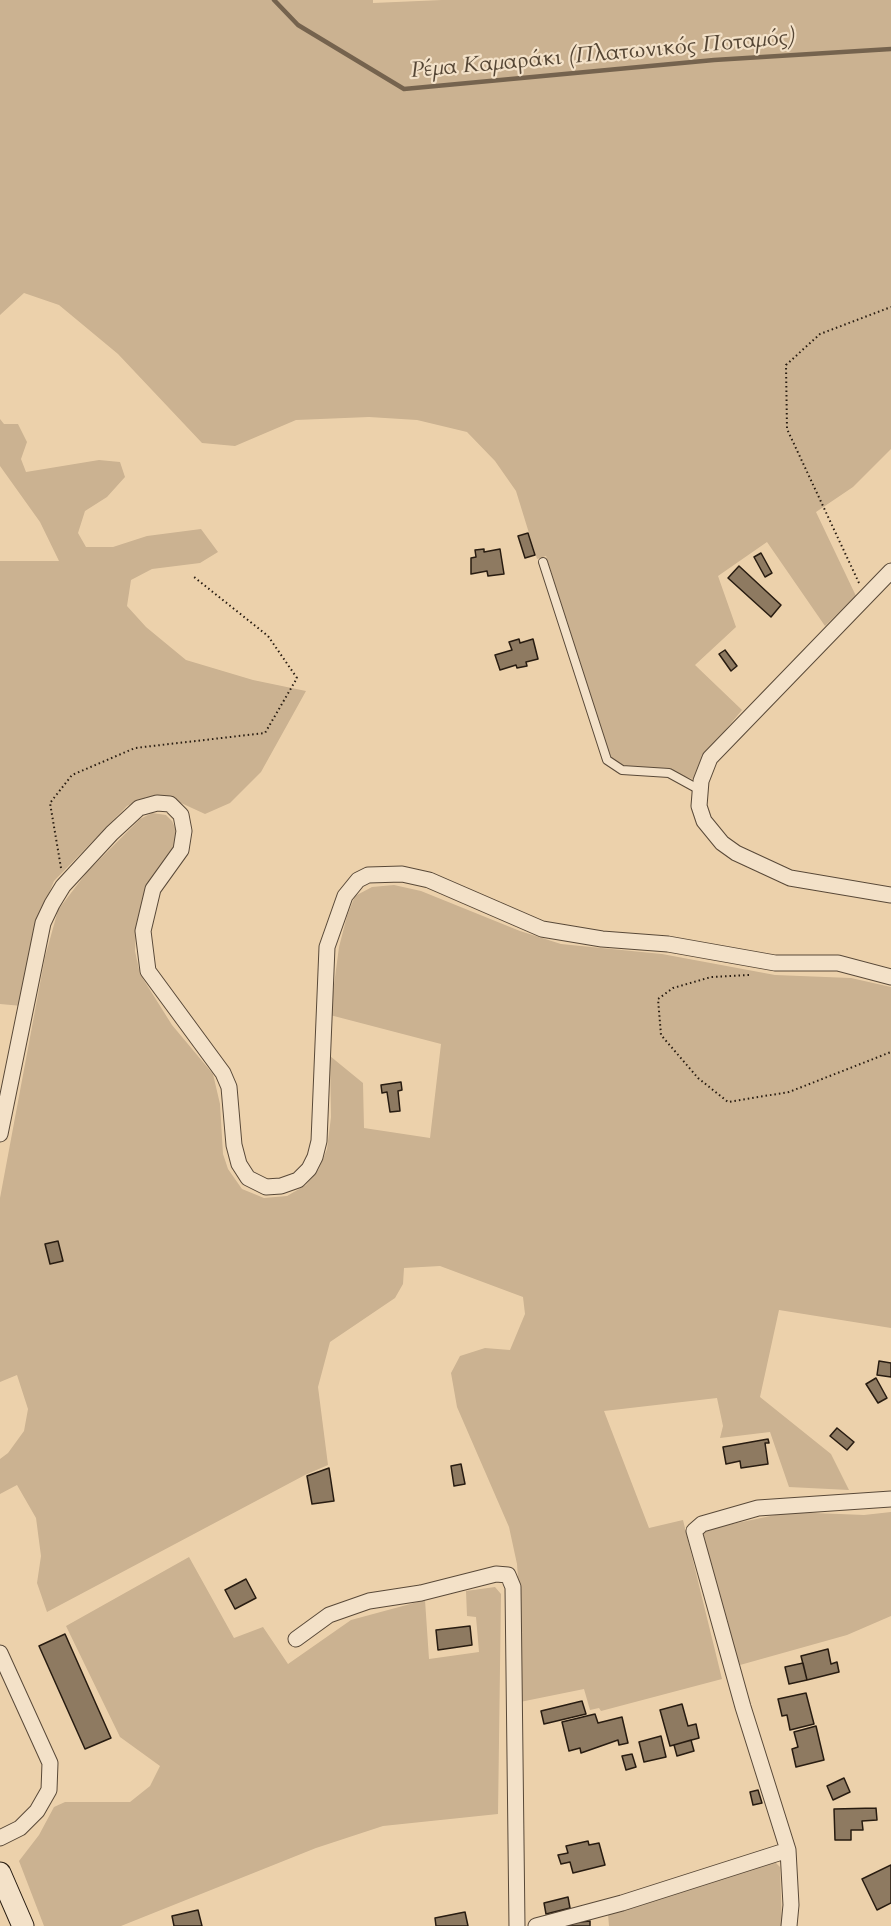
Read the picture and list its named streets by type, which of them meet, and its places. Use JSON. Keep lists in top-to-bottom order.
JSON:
{
  "water": ["Ρέμα Καμαράκι (Πλατωνικός Ποταμός)"]
}
